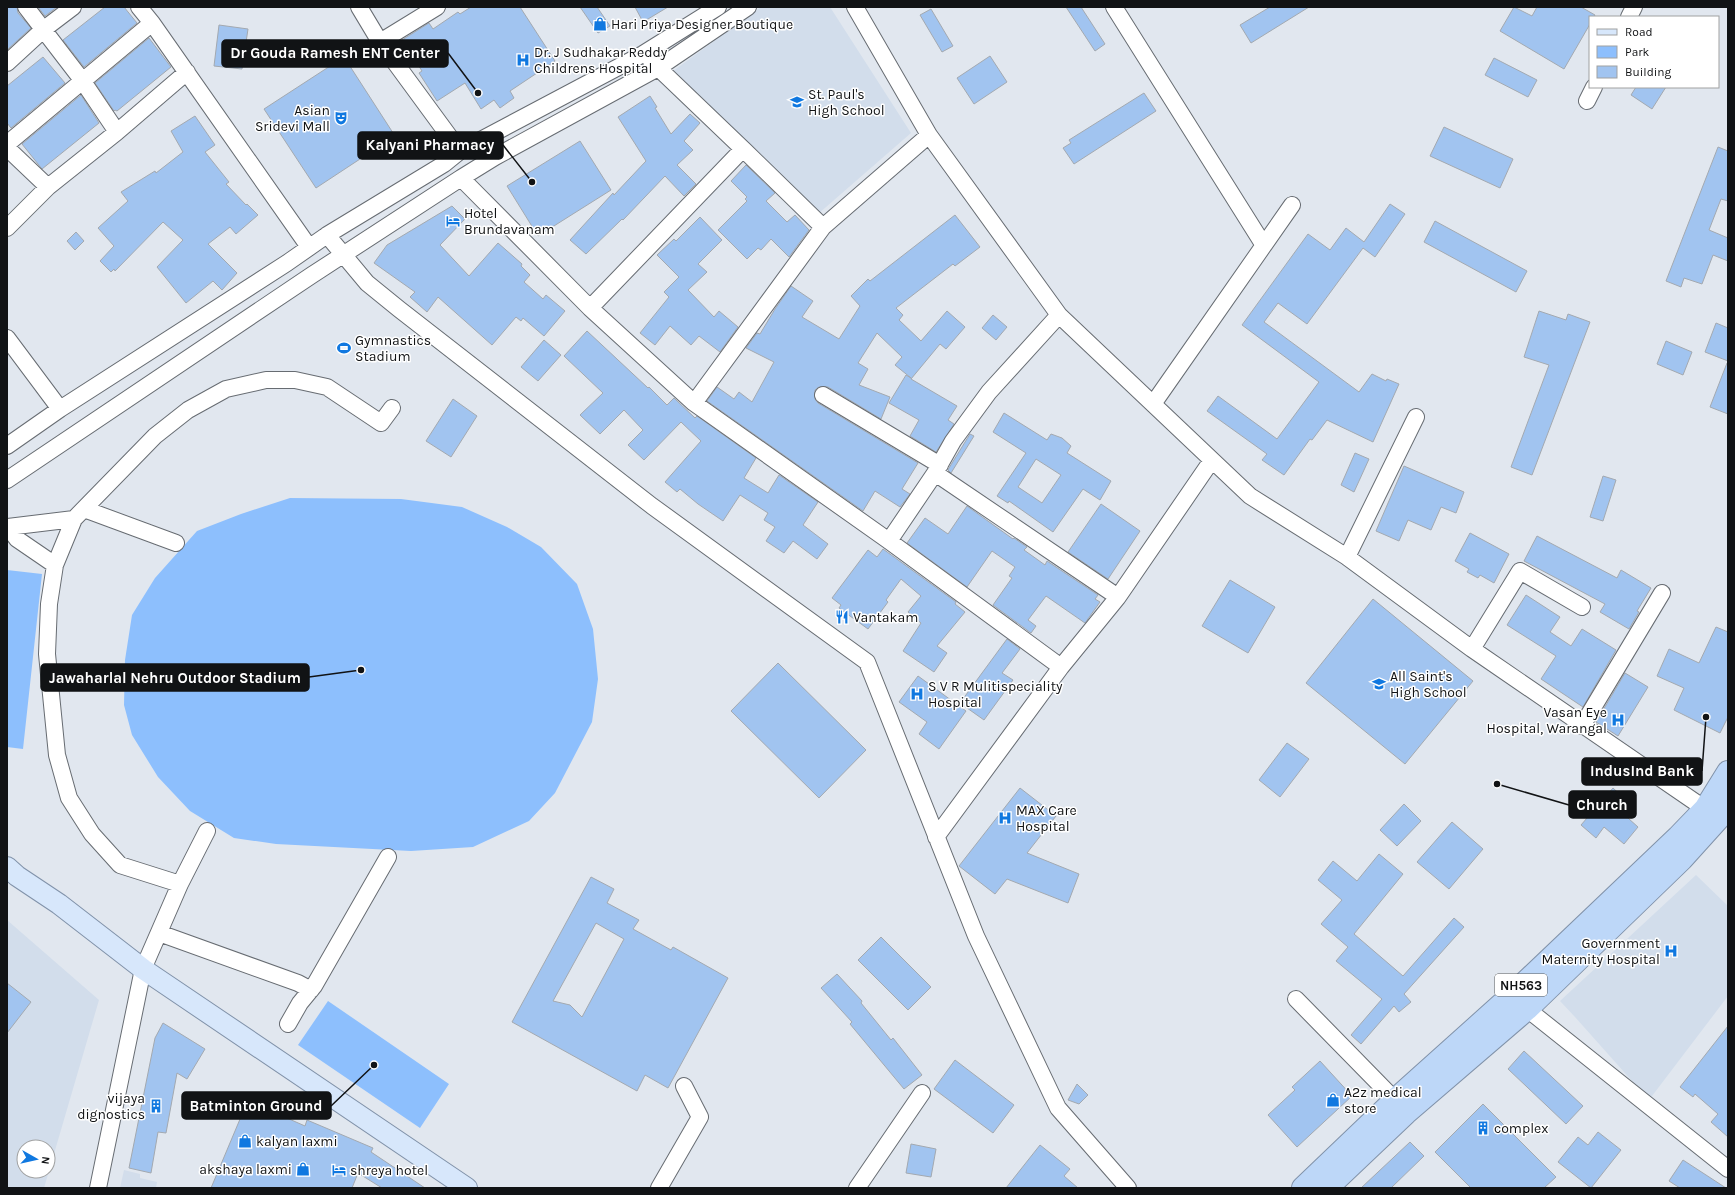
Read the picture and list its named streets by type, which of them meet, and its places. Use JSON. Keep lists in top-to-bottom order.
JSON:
{
  "streets": {
    "highway": ["NH563"]
  },
  "places": {
    "shop": [
      "Hari Priya Designer Boutique",
      "A2z medical store",
      "kalyan laxmi",
      "akshaya laxmi"
    ],
    "hospital": [
      "Dr. J Sudhakar Reddy Childrens Hospital",
      "S V R Mulitispeciality Hospital",
      "Vasan Eye Hospital, Warangal",
      "MAX Care Hospital",
      "Government Maternity Hospital"
    ],
    "other": [
      "Dr Gouda Ramesh ENT Center",
      "Kalyani Pharmacy",
      "Jawaharlal Nehru Outdoor Stadium",
      "IndusInd Bank",
      "Church",
      "Batminton Ground"
    ],
    "school or university": ["St. Paul's High School", "All Saint's High School"],
    "theatre": ["Asian Sridevi Mall"],
    "hotel": ["Hotel Brundavanam", "shreya hotel"],
    "sports": ["Gymnastics Stadium"],
    "restaurant": ["Vantakam"],
    "building": ["vijaya dignostics", "complex"]
  },
  "legend": ["Road", "Park", "Building"],
  "north": "right"
}
